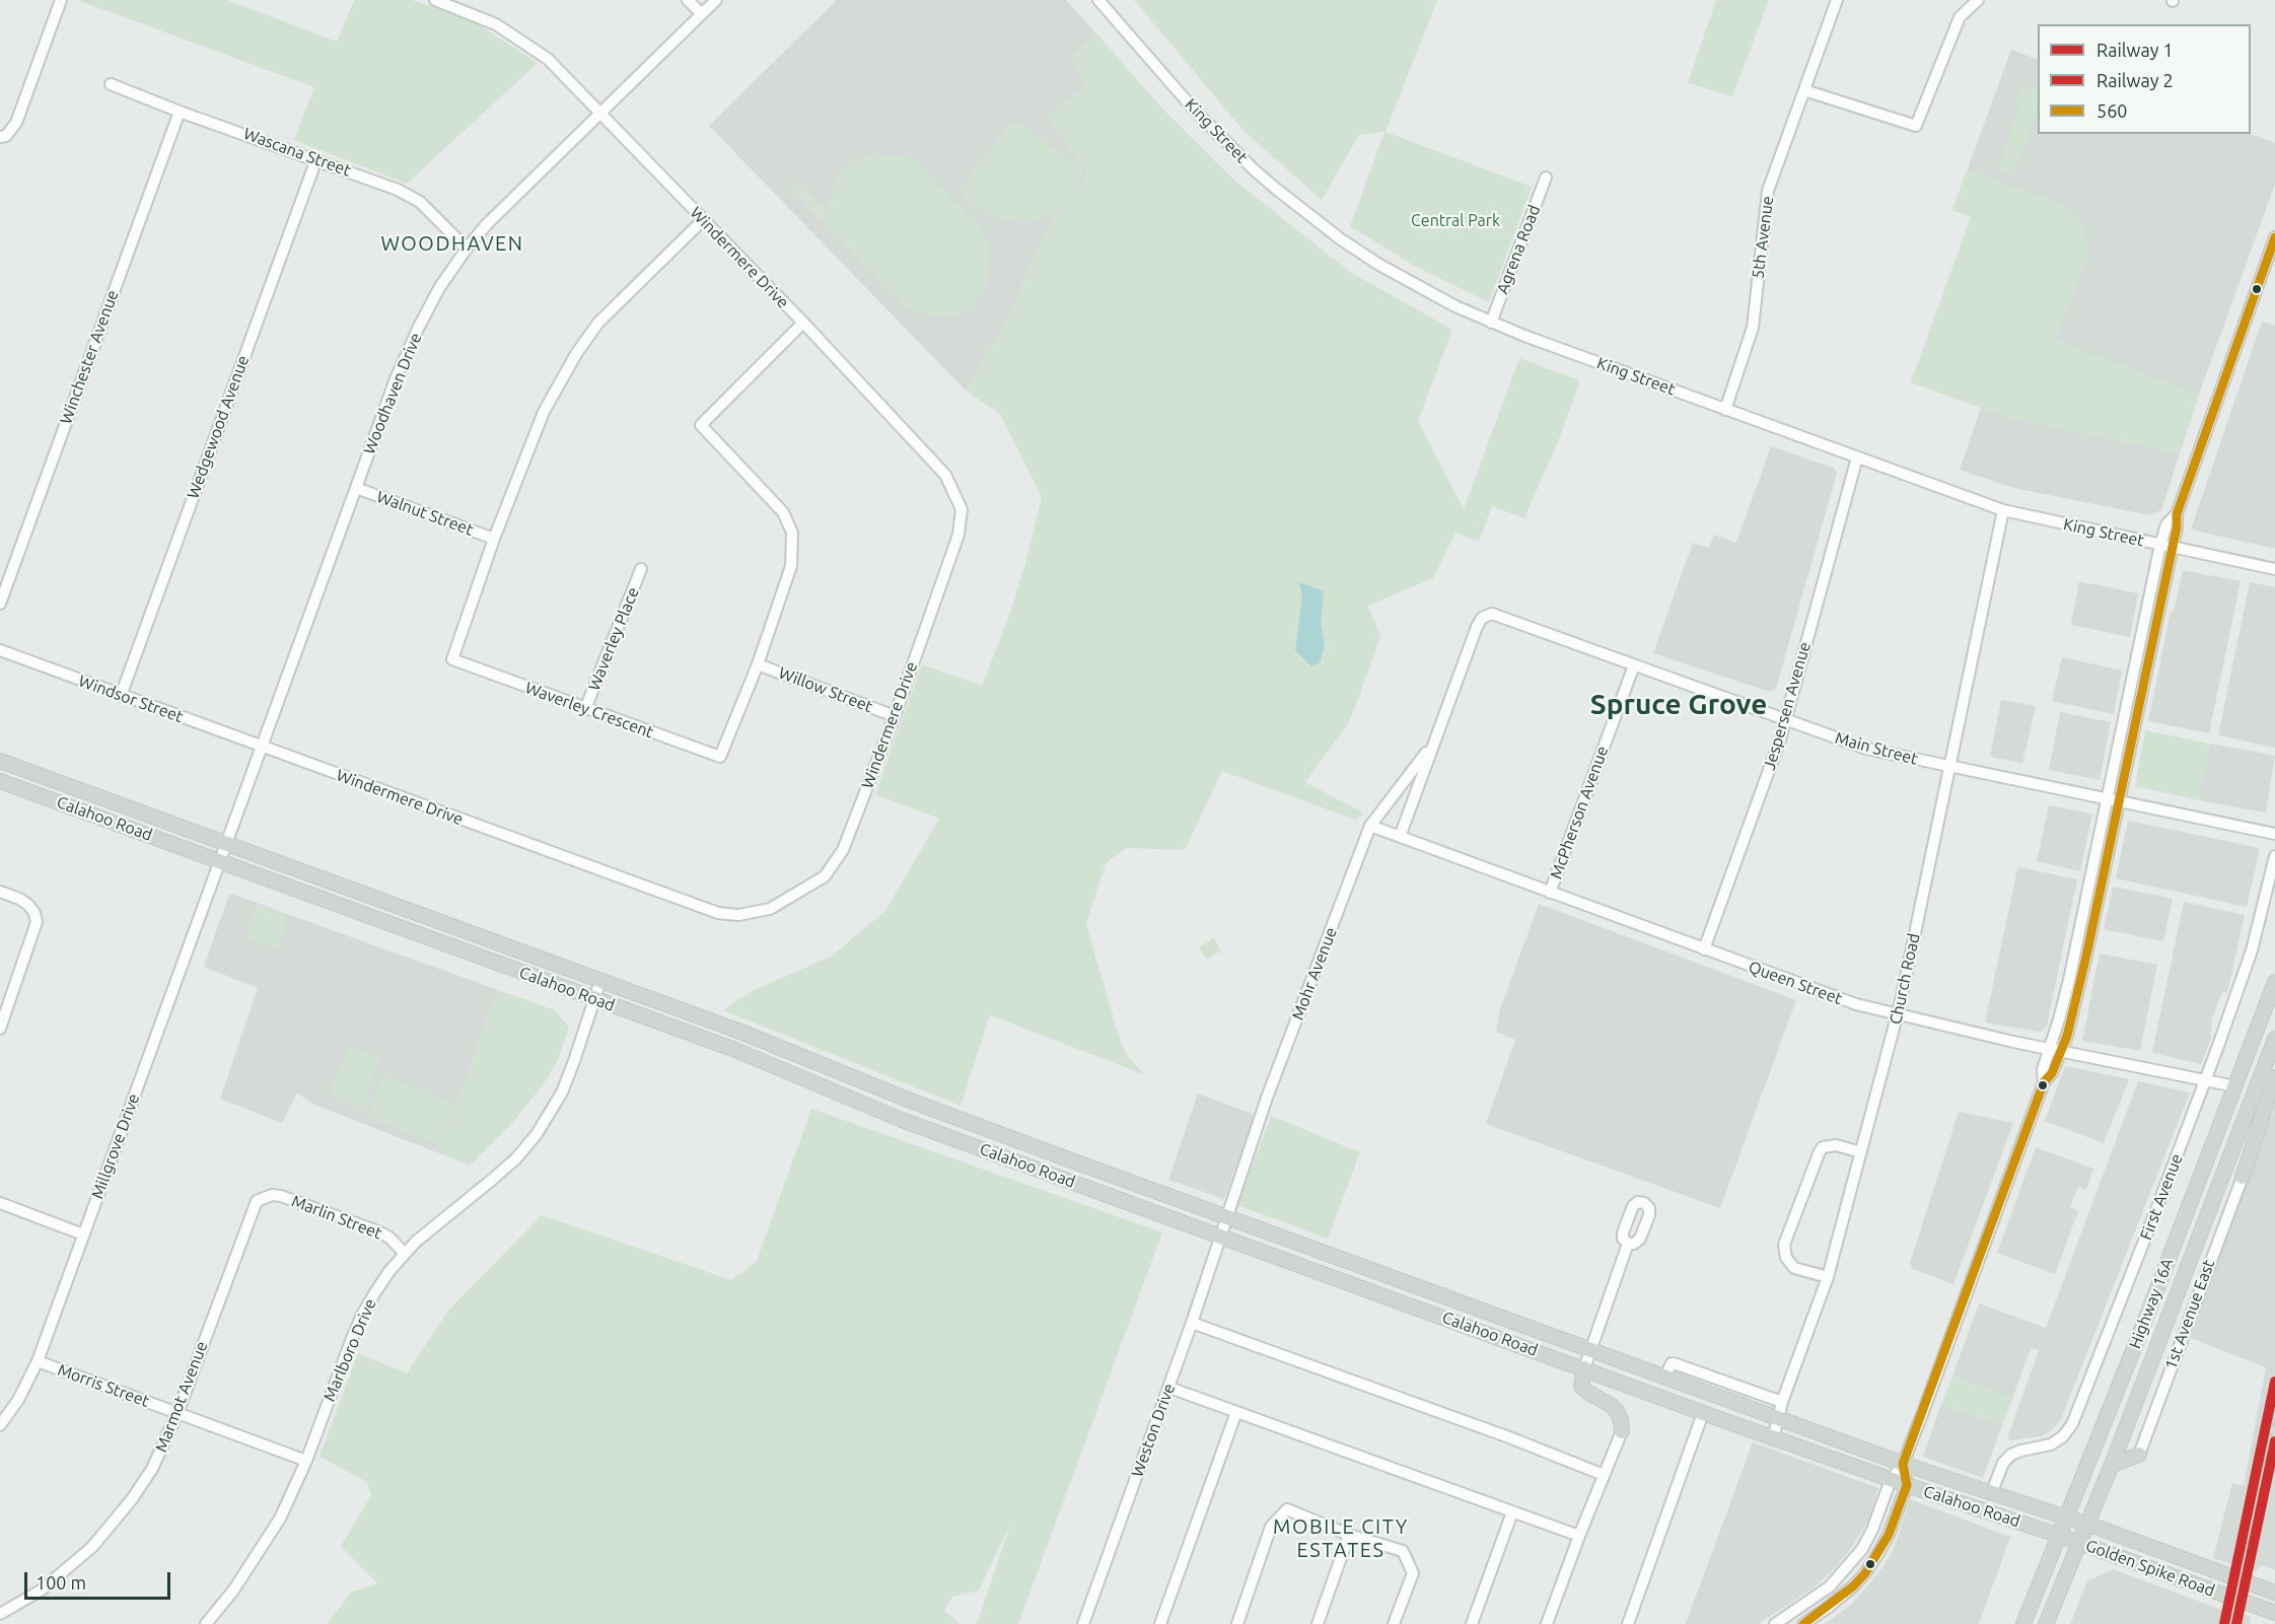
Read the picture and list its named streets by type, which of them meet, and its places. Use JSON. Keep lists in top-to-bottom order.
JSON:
{
  "streets": {
    "main road": ["Calahoo Road", "Highway 16A", "Golden Spike Road"],
    "street": [
      "King Street",
      "Wascana Street",
      "5th Avenue",
      "Agrena Road",
      "Windermere Drive",
      "Winchester Avenue",
      "Woodhaven Drive",
      "Wedgewood Avenue",
      "Walnut Street",
      "Waverley Place",
      "Willow Street",
      "Windsor Street",
      "Jespersen Avenue",
      "Waverley Crescent",
      "Main Street",
      "McPherson Avenue",
      "Mohr Avenue",
      "Church Road",
      "Queen Street",
      "Millgrove Drive",
      "First Avenue",
      "Marlin Street",
      "1st Avenue East",
      "Marlboro Drive",
      "Morris Street",
      "Marmot Avenue",
      "Weston Drive"
    ]
  },
  "crossings": [
    ["King Street", "5th Avenue"],
    ["King Street", "Agrena Road"],
    ["King Street", "Jespersen Avenue"],
    ["King Street", "Church Road"],
    ["Wascana Street", "Winchester Avenue"],
    ["Wascana Street", "Woodhaven Drive"],
    ["Wascana Street", "Wedgewood Avenue"],
    ["Windermere Drive", "Woodhaven Drive"],
    ["Windermere Drive", "Willow Street"],
    ["Windermere Drive", "Windsor Street"],
    ["Windermere Drive", "Waverley Crescent"],
    ["Woodhaven Drive", "Walnut Street"],
    ["Woodhaven Drive", "Windsor Street"],
    ["Woodhaven Drive", "Calahoo Road"],
    ["Woodhaven Drive", "Millgrove Drive"],
    ["Wedgewood Avenue", "Windsor Street"],
    ["Walnut Street", "Waverley Crescent"],
    ["Waverley Place", "Waverley Crescent"],
    ["Willow Street", "Waverley Crescent"],
    ["Jespersen Avenue", "Main Street"],
    ["Jespersen Avenue", "Queen Street"],
    ["Main Street", "McPherson Avenue"],
    ["Main Street", "Mohr Avenue"],
    ["Main Street", "Church Road"],
    ["McPherson Avenue", "Queen Street"],
    ["Calahoo Road", "Mohr Avenue"],
    ["Calahoo Road", "Church Road"],
    ["Calahoo Road", "Millgrove Drive"],
    ["Calahoo Road", "First Avenue"],
    ["Calahoo Road", "Highway 16A"],
    ["Calahoo Road", "Marlboro Drive"],
    ["Calahoo Road", "Weston Drive"],
    ["Calahoo Road", "Golden Spike Road"],
    ["Mohr Avenue", "Queen Street"],
    ["Mohr Avenue", "Weston Drive"],
    ["Church Road", "Queen Street"],
    ["Queen Street", "First Avenue"],
    ["Queen Street", "Highway 16A"],
    ["Millgrove Drive", "Morris Street"],
    ["Marlin Street", "Marlboro Drive"],
    ["Marlin Street", "Marmot Avenue"],
    ["Highway 16A", "Golden Spike Road"],
    ["Marlboro Drive", "Morris Street"],
    ["Morris Street", "Marmot Avenue"]
  ],
  "districts": ["WOODHAVEN", "Spruce Grove", "MOBILE CITY ESTATES"],
  "parks": ["Central Park"],
  "lines": ["transit line 560", "rail line 1", "rail line 2"],
  "legend": ["Railway 1", "Railway 2", "560"],
  "scale_bar": "100 m"
}
